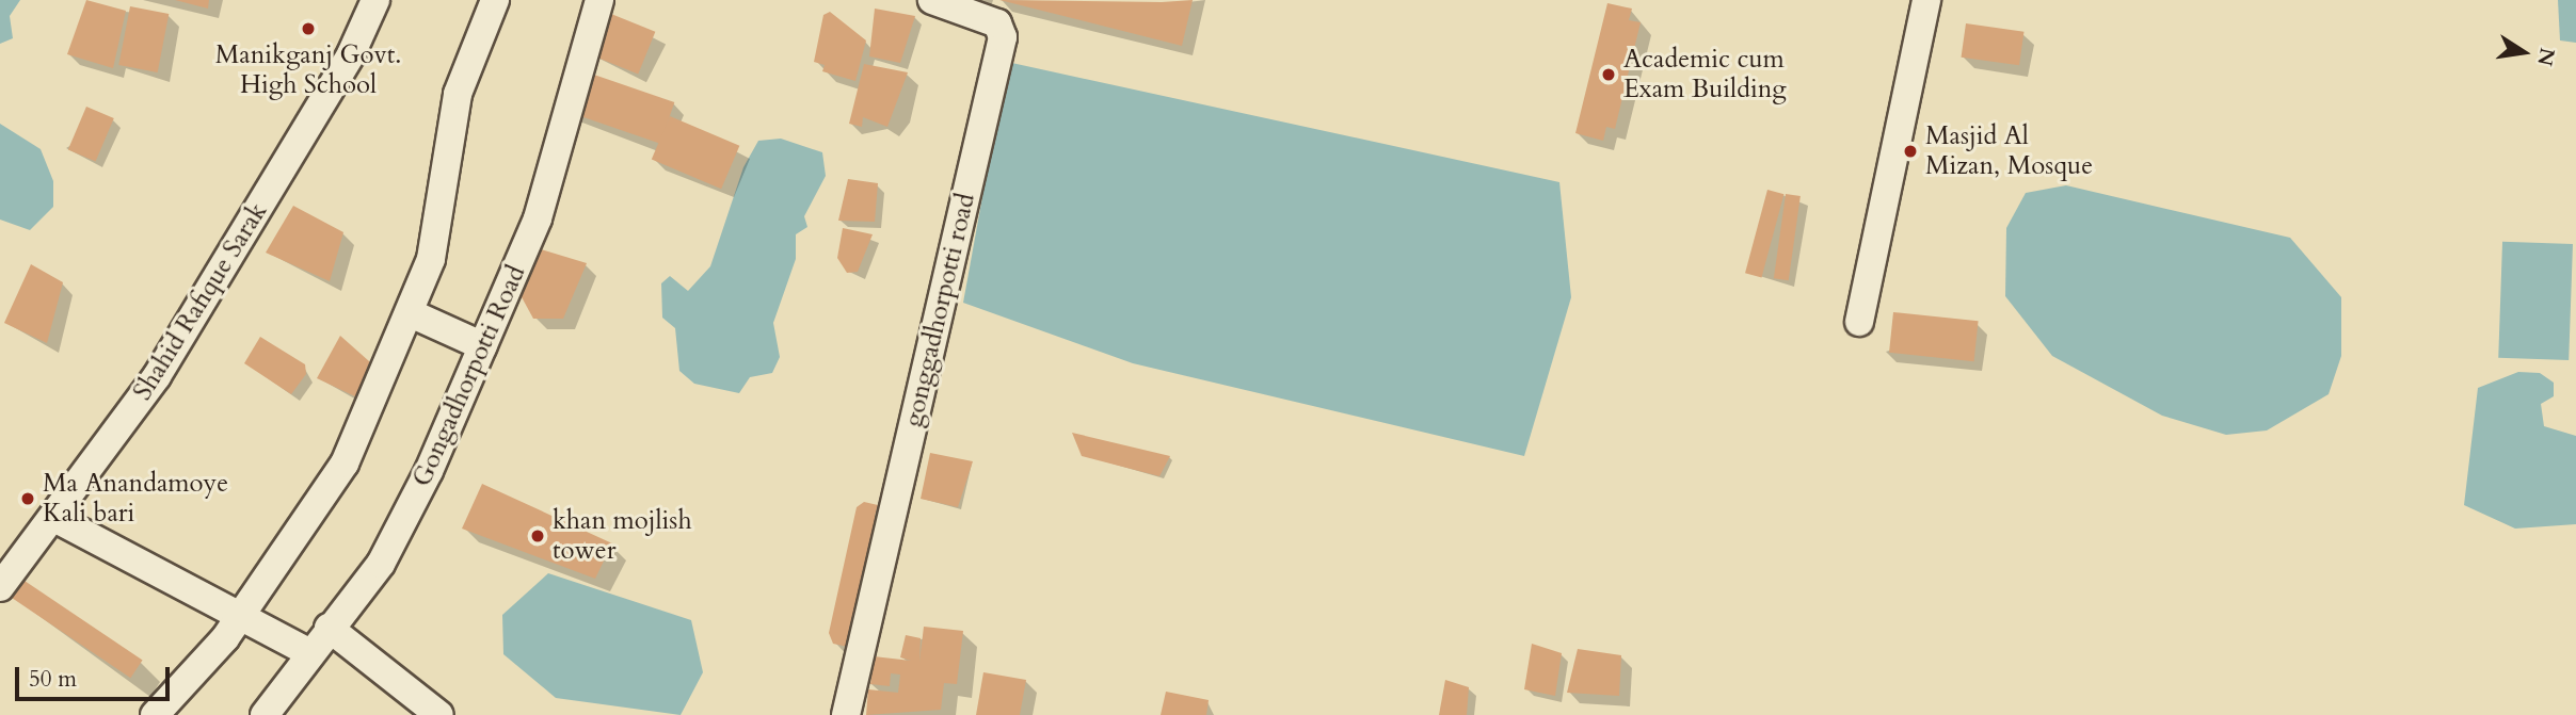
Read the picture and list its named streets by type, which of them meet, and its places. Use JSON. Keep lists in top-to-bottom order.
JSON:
{
  "streets": {
    "street": ["Shahid Rafique Sarak", "gonggadhorpotti road", "Gongadhorpotti Road"]
  },
  "places": [
    "Manikganj Govt. High School",
    "Academic cum Exam Building",
    "Masjid Al Mizan, Mosque",
    "Ma Anandamoye Kali bari",
    "khan mojlish tower"
  ],
  "scale_bar": "50 m",
  "north": "right"
}
